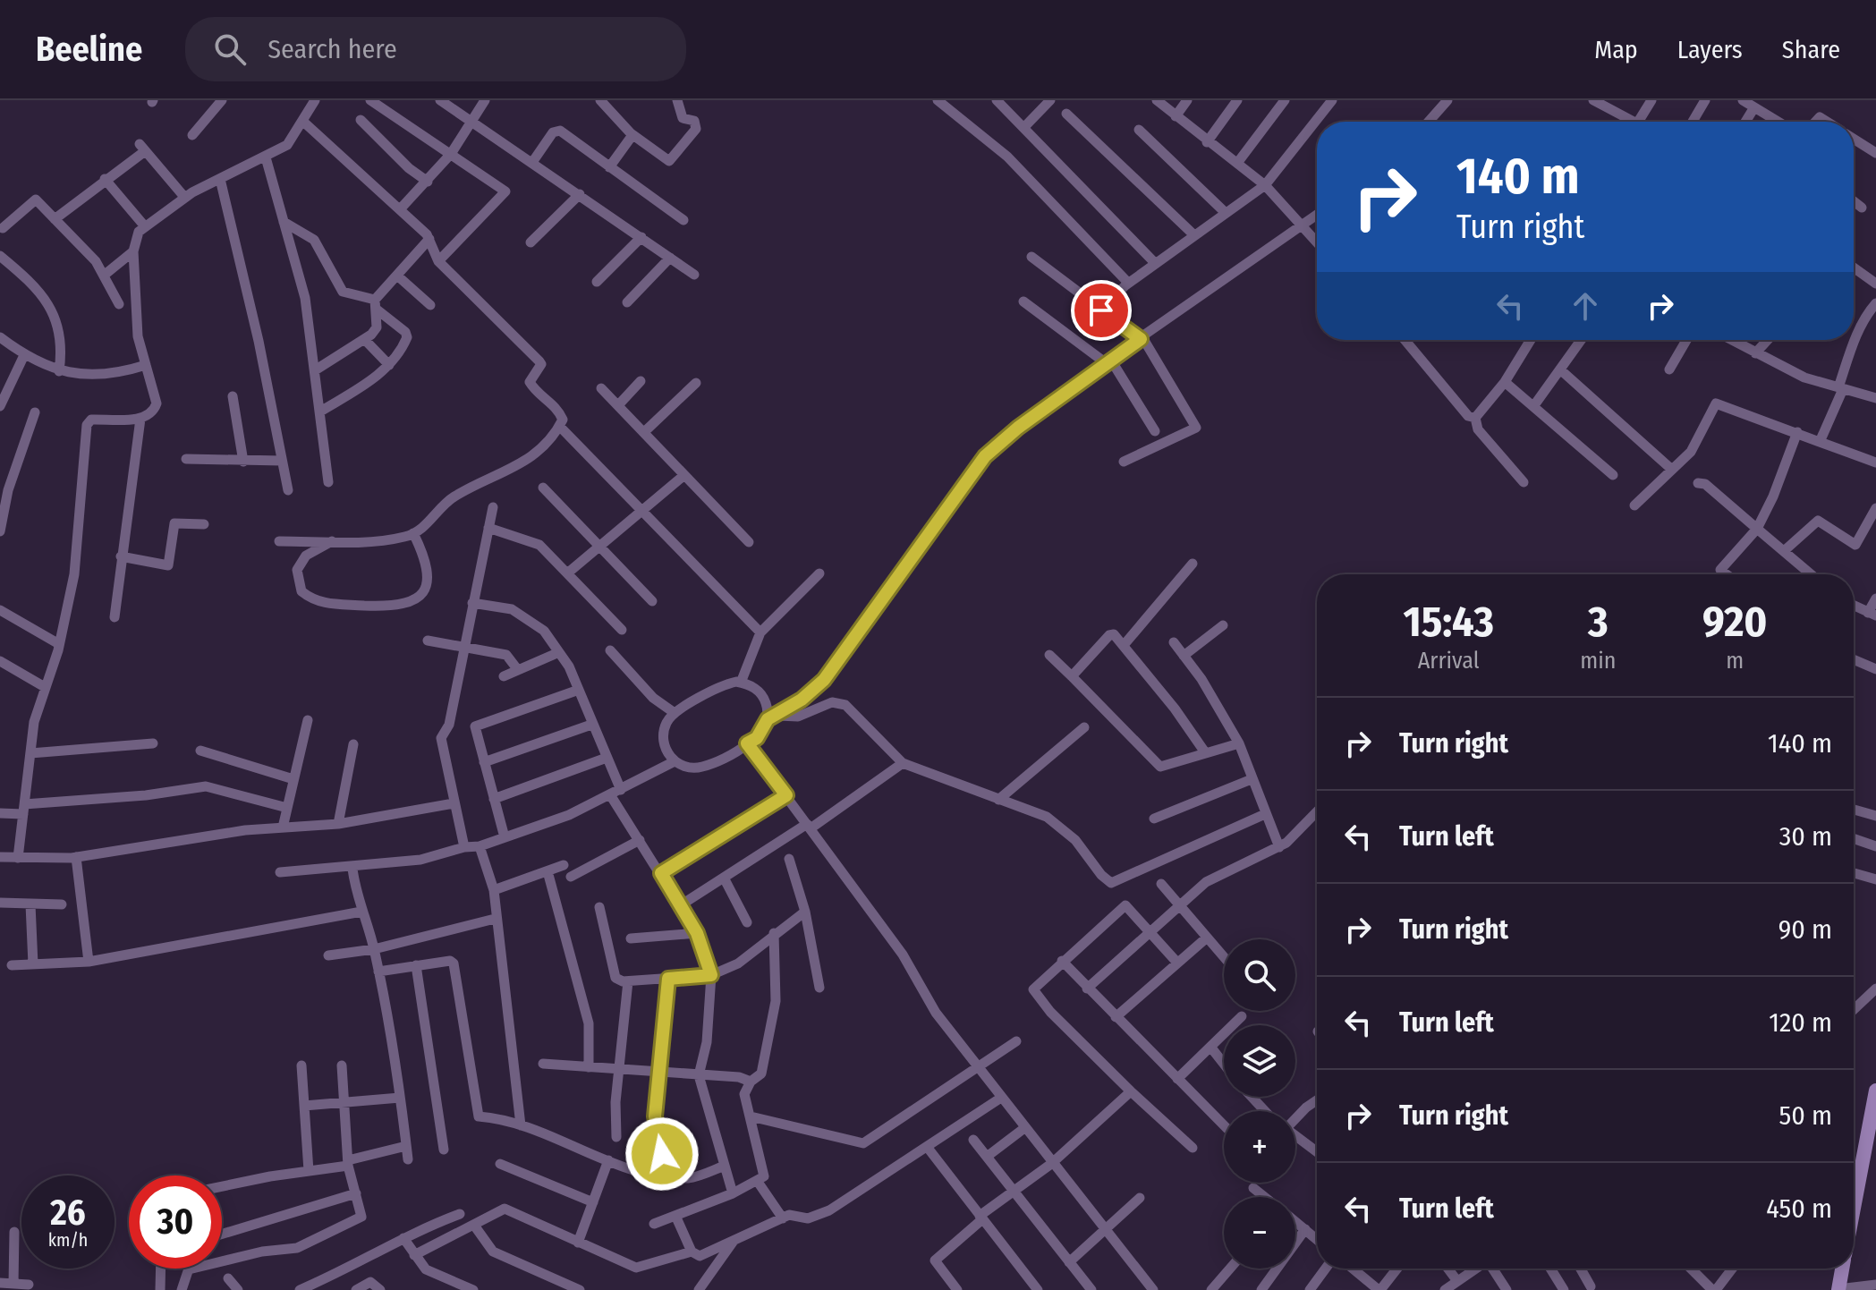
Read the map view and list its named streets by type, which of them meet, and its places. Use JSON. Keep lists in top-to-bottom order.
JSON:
{
  "page": {
    "header": "Beeline",
    "search": "Search here",
    "nav": ["Map", "Layers", "Share"],
    "turn": ["140 m", "Turn right"],
    "eta": [
      "15:43",
      "Arrival",
      "3",
      "min",
      "920",
      "m"
    ],
    "list": [
      {
        "name": "Turn right",
        "value": "140 m"
      },
      {
        "name": "Turn left",
        "value": "30 m"
      },
      {
        "name": "Turn right",
        "value": "90 m"
      },
      {
        "name": "Turn left",
        "value": "120 m"
      },
      {
        "name": "Turn right",
        "value": "50 m"
      },
      {
        "name": "Turn left",
        "value": "450 m"
      }
    ],
    "map_buttons": ["+", "−"],
    "speed": "26 km/h",
    "limit": "30"
  }
}
